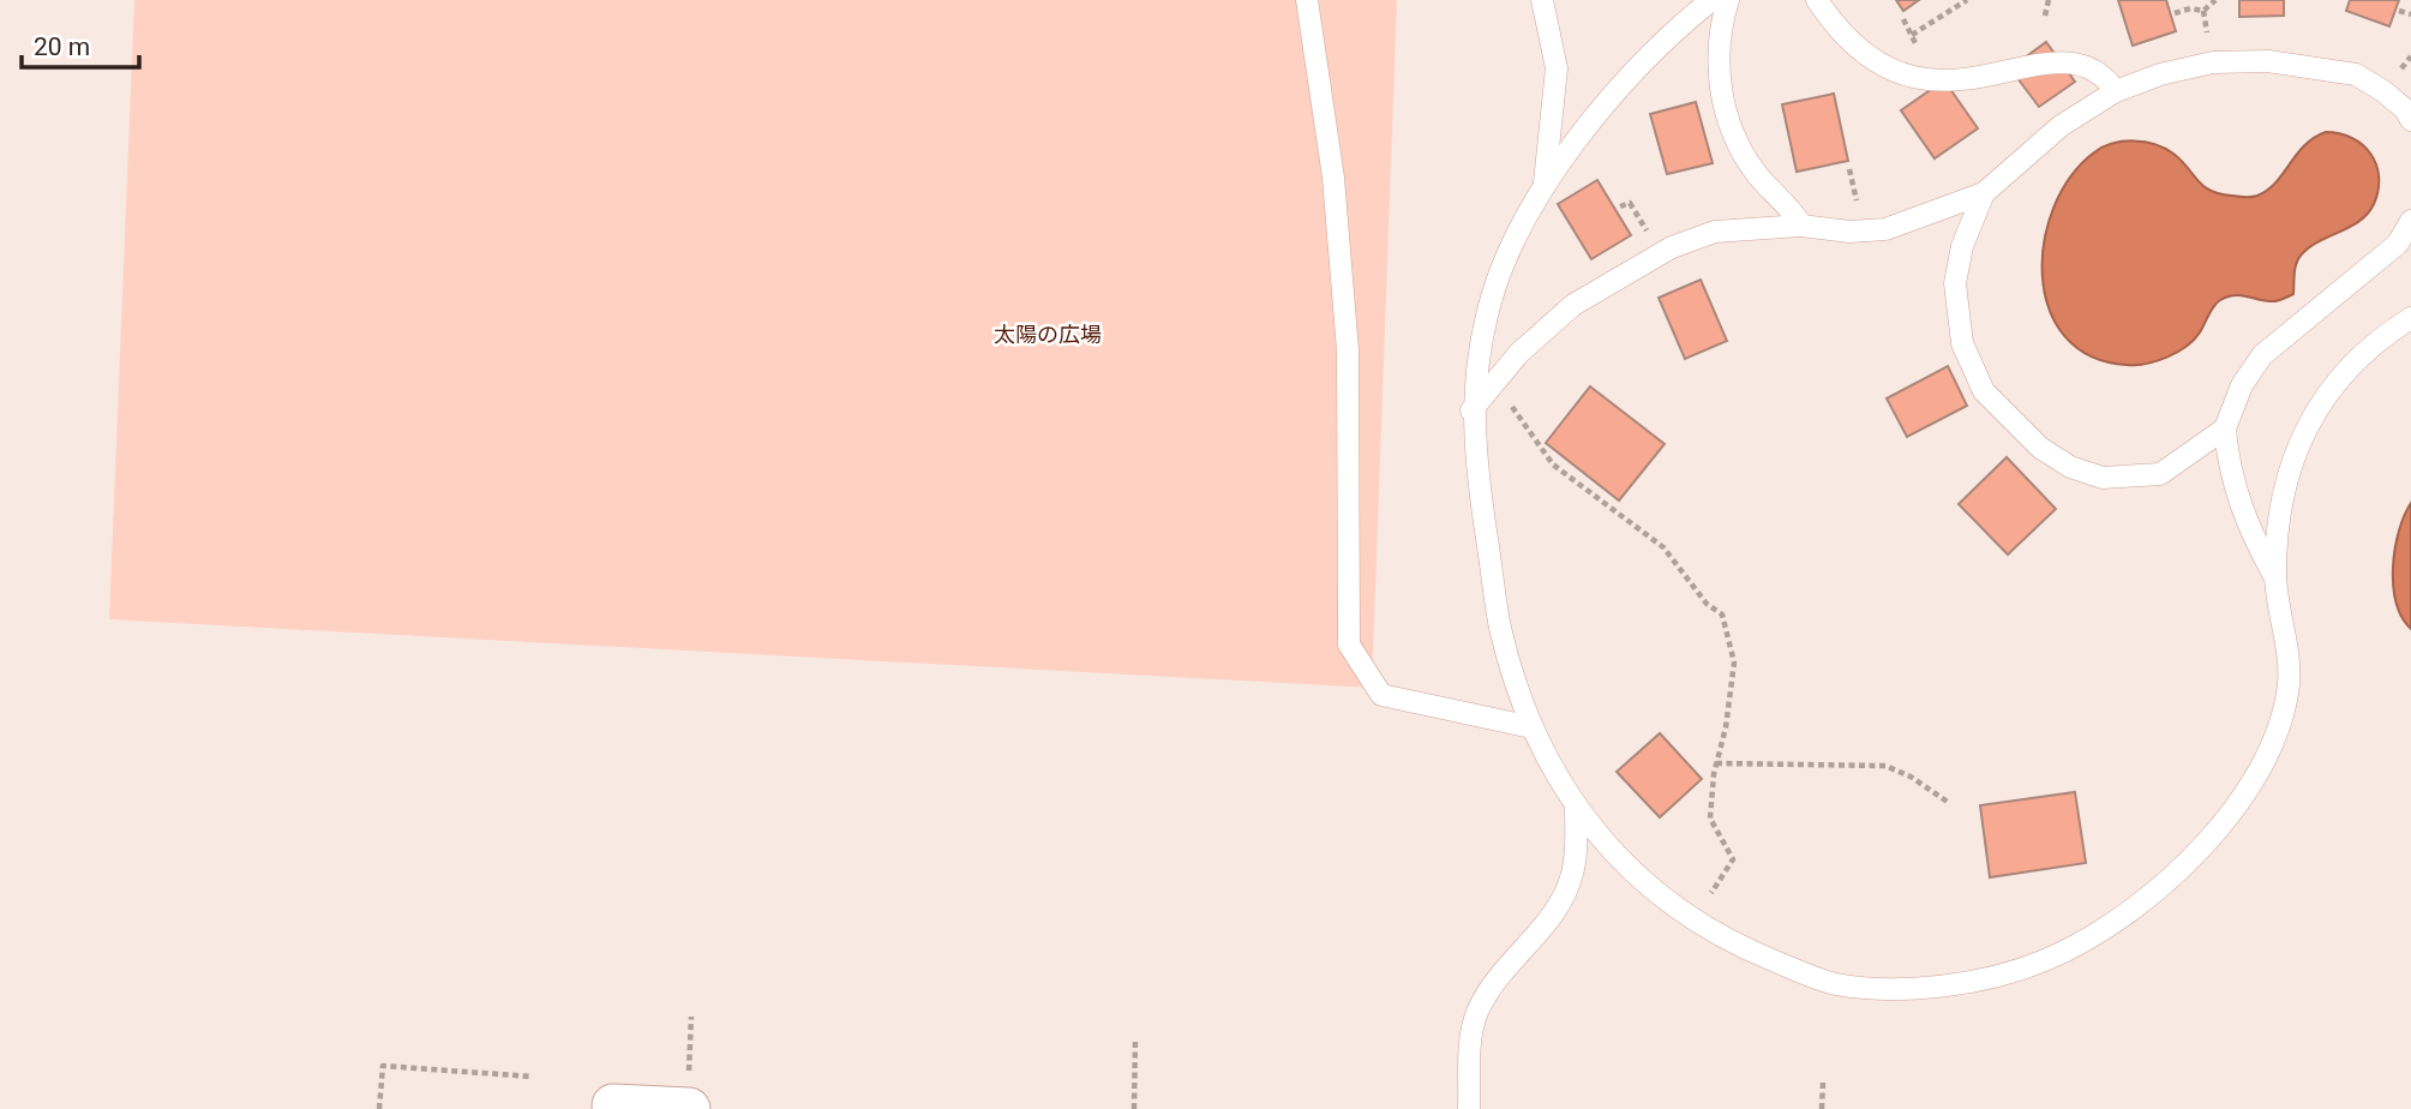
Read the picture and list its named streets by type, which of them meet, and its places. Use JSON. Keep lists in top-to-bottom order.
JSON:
{
  "parks": ["太陽の広場"],
  "scale_bar": "20 m"
}
